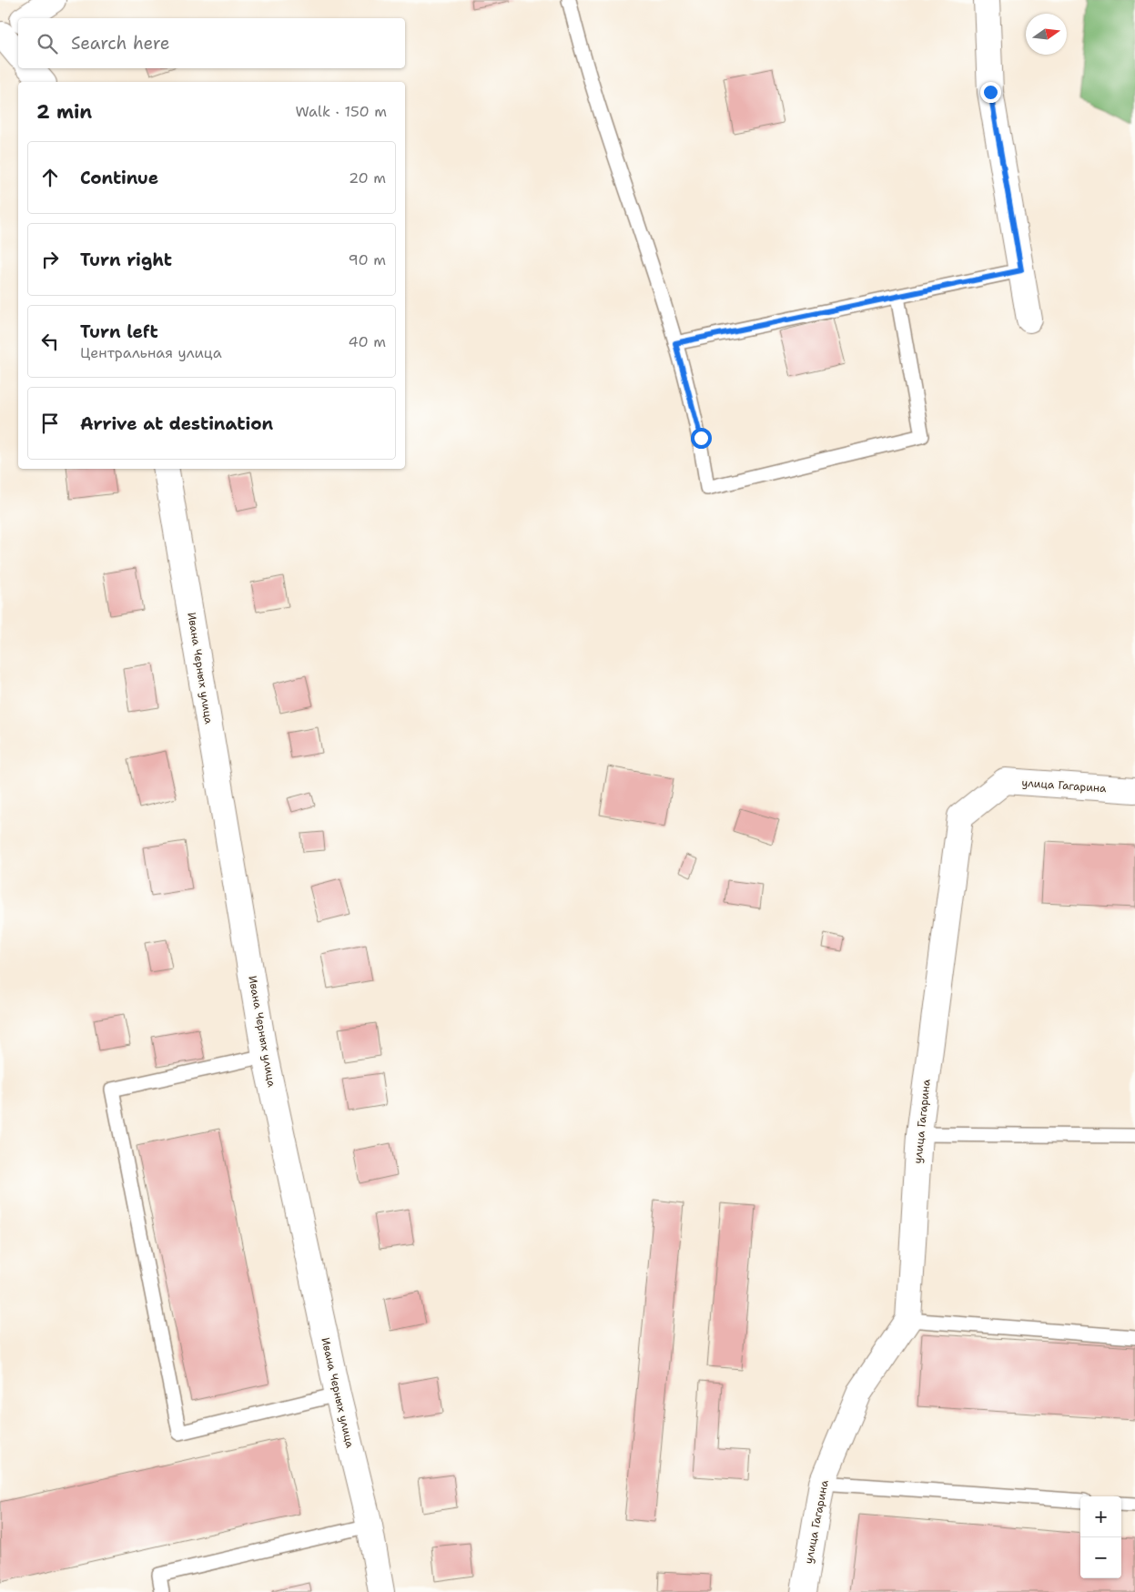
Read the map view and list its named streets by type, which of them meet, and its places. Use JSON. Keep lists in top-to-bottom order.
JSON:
{
  "streets": {
    "street": ["Ивана Черных улица", "улица Гагарина"]
  },
  "north": "right",
  "page": {
    "search": "Search here",
    "heading": ["2 min", "Walk · 150 m"],
    "list": [
      ["Continue", "20 m"],
      ["Turn right", "90 m"],
      ["Turn left", "Центральная улица", "40 m"],
      "Arrive at destination"
    ],
    "map_buttons": ["+", "−"]
  }
}
